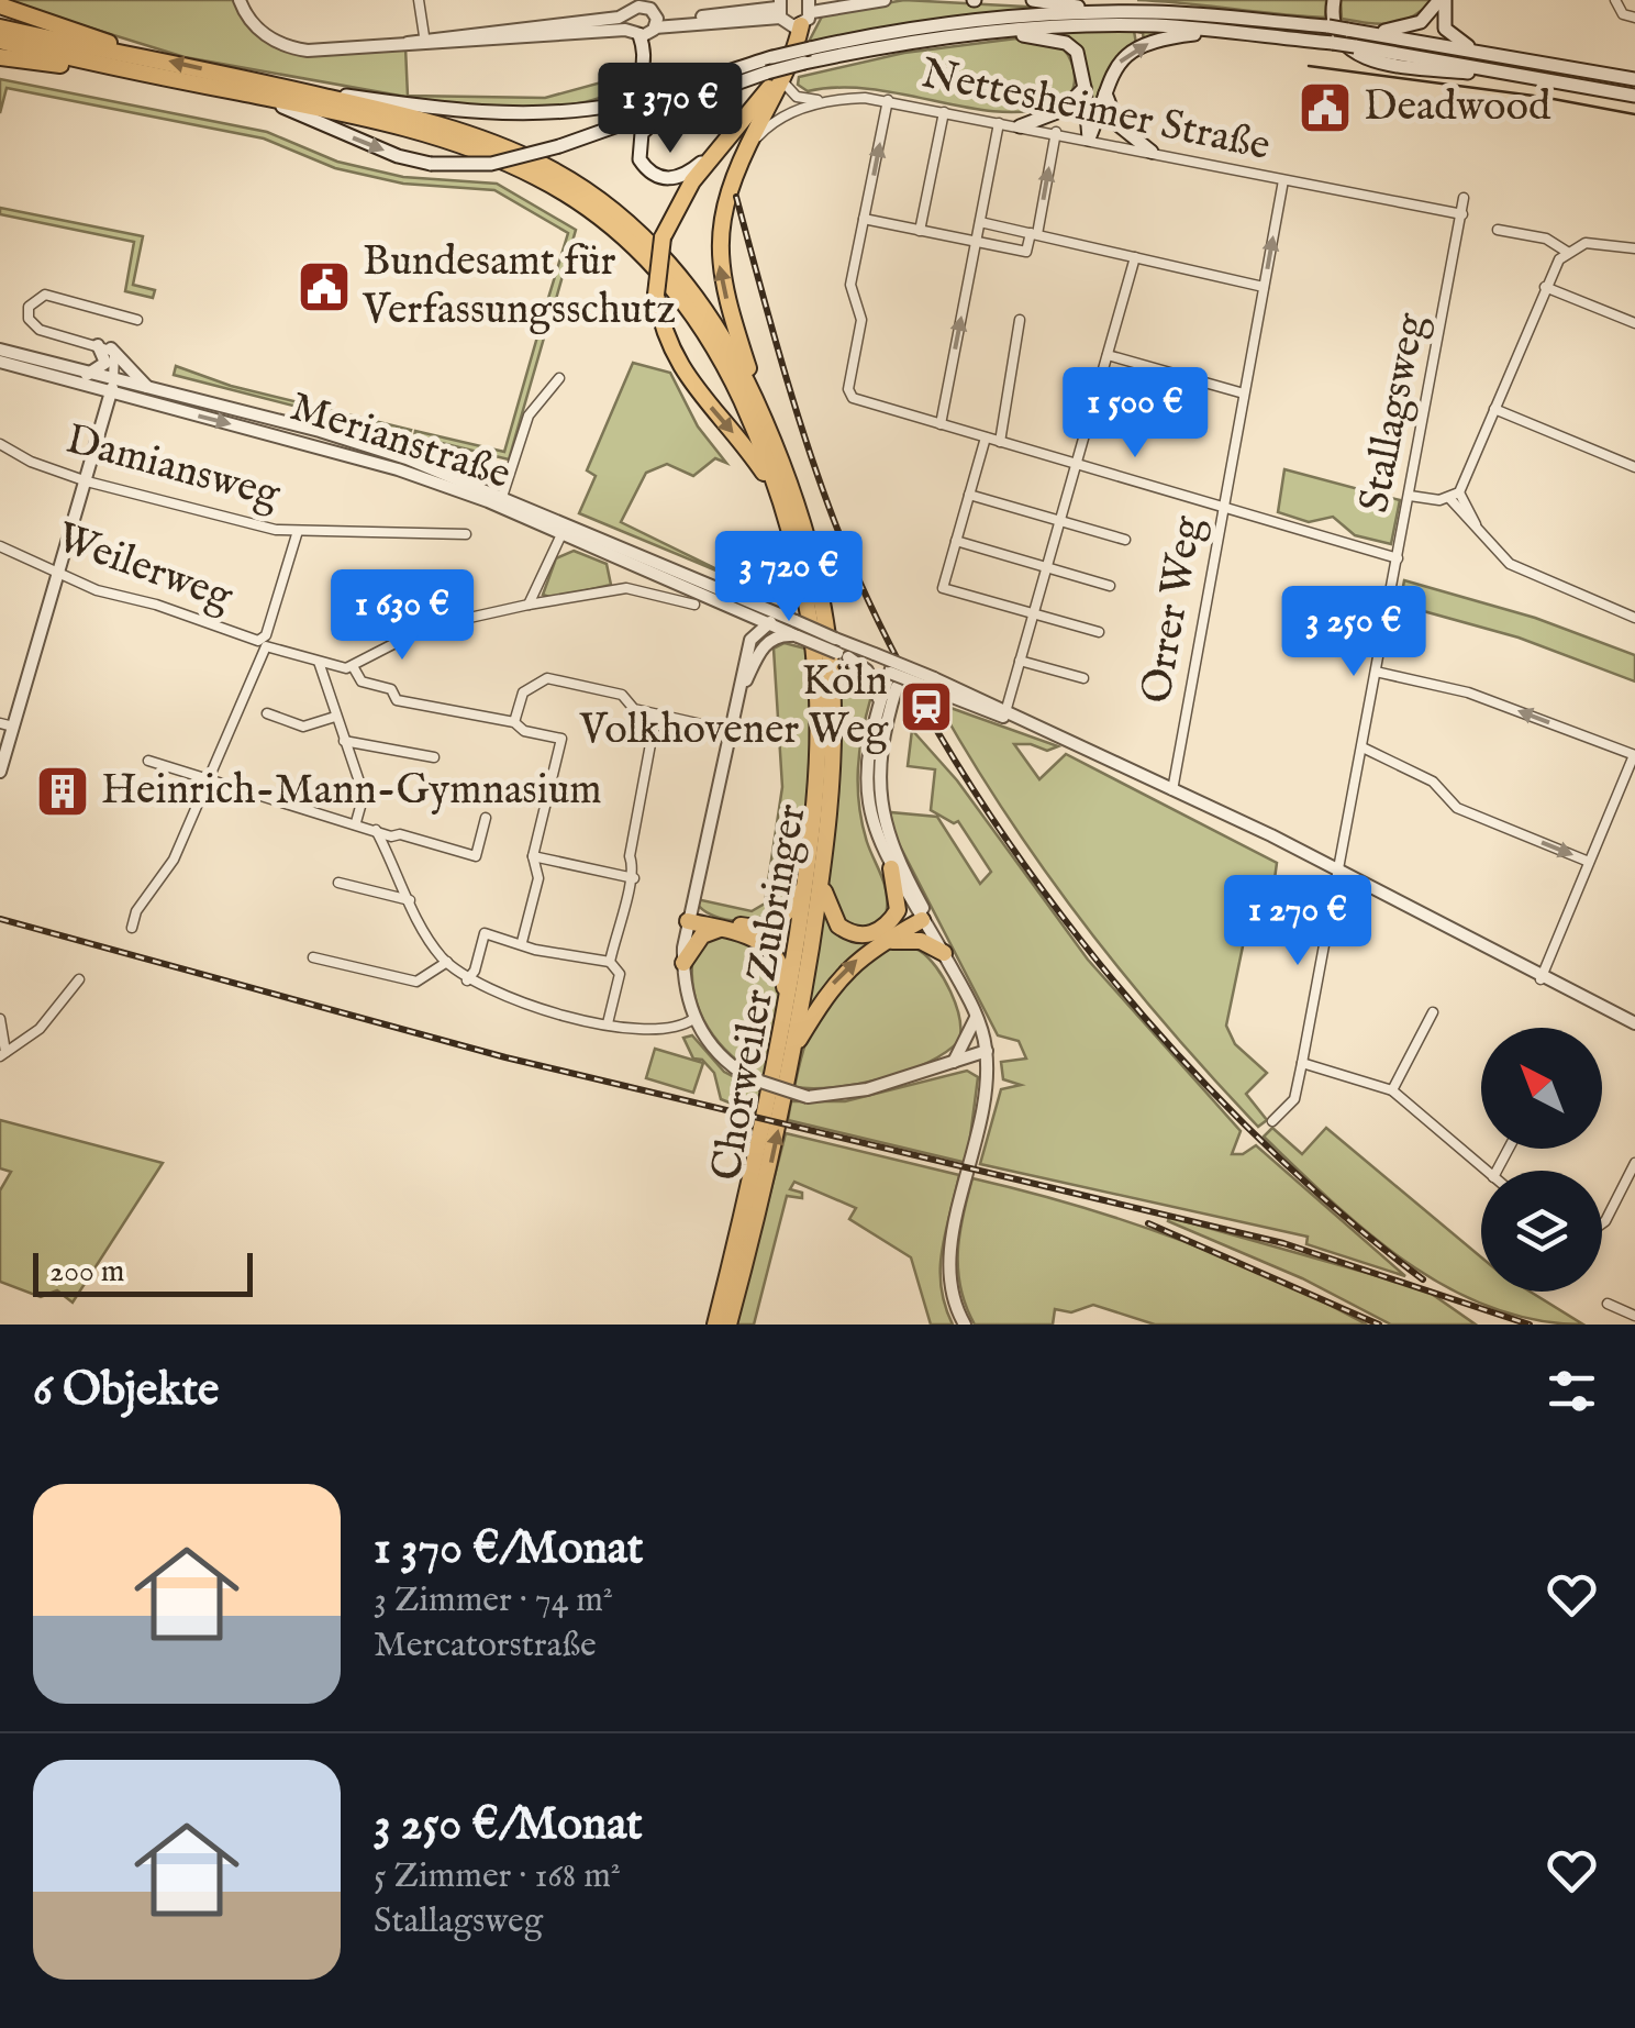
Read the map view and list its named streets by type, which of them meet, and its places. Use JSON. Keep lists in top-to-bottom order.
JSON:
{
  "streets": {
    "highway": ["Chorweiler Zubringer"],
    "street": [
      "Nettesheimer Straße",
      "Stallagsweg",
      "Merianstraße",
      "Damiansweg",
      "Weilerweg",
      "Orrer Weg"
    ]
  },
  "crossings": [
    ["Nettesheimer Straße", "Stallagsweg"],
    ["Nettesheimer Straße", "Orrer Weg"],
    ["Damiansweg", "Weilerweg"]
  ],
  "places": {
    "public building": ["Deadwood", "Bundesamt für Verfassungsschutz"],
    "station": ["Köln Volkhovener Weg"],
    "building": ["Heinrich-Mann-Gymnasium"]
  },
  "scale_bar": "200 m",
  "north": "top left",
  "page": {
    "price": [
      "1 370 €",
      "1 500 €",
      "3 720 €",
      "1 630 €",
      "3 250 €",
      "1 270 €"
    ],
    "scale": "200 m",
    "heading": "6 Objekte",
    "list": [
      {
        "name": "1 370 €/Monat",
        "note": "3 Zimmer · 74 m² · Mercatorstraße"
      },
      {
        "name": "3 250 €/Monat",
        "note": "5 Zimmer · 168 m² · Stallagsweg"
      }
    ]
  }
}
